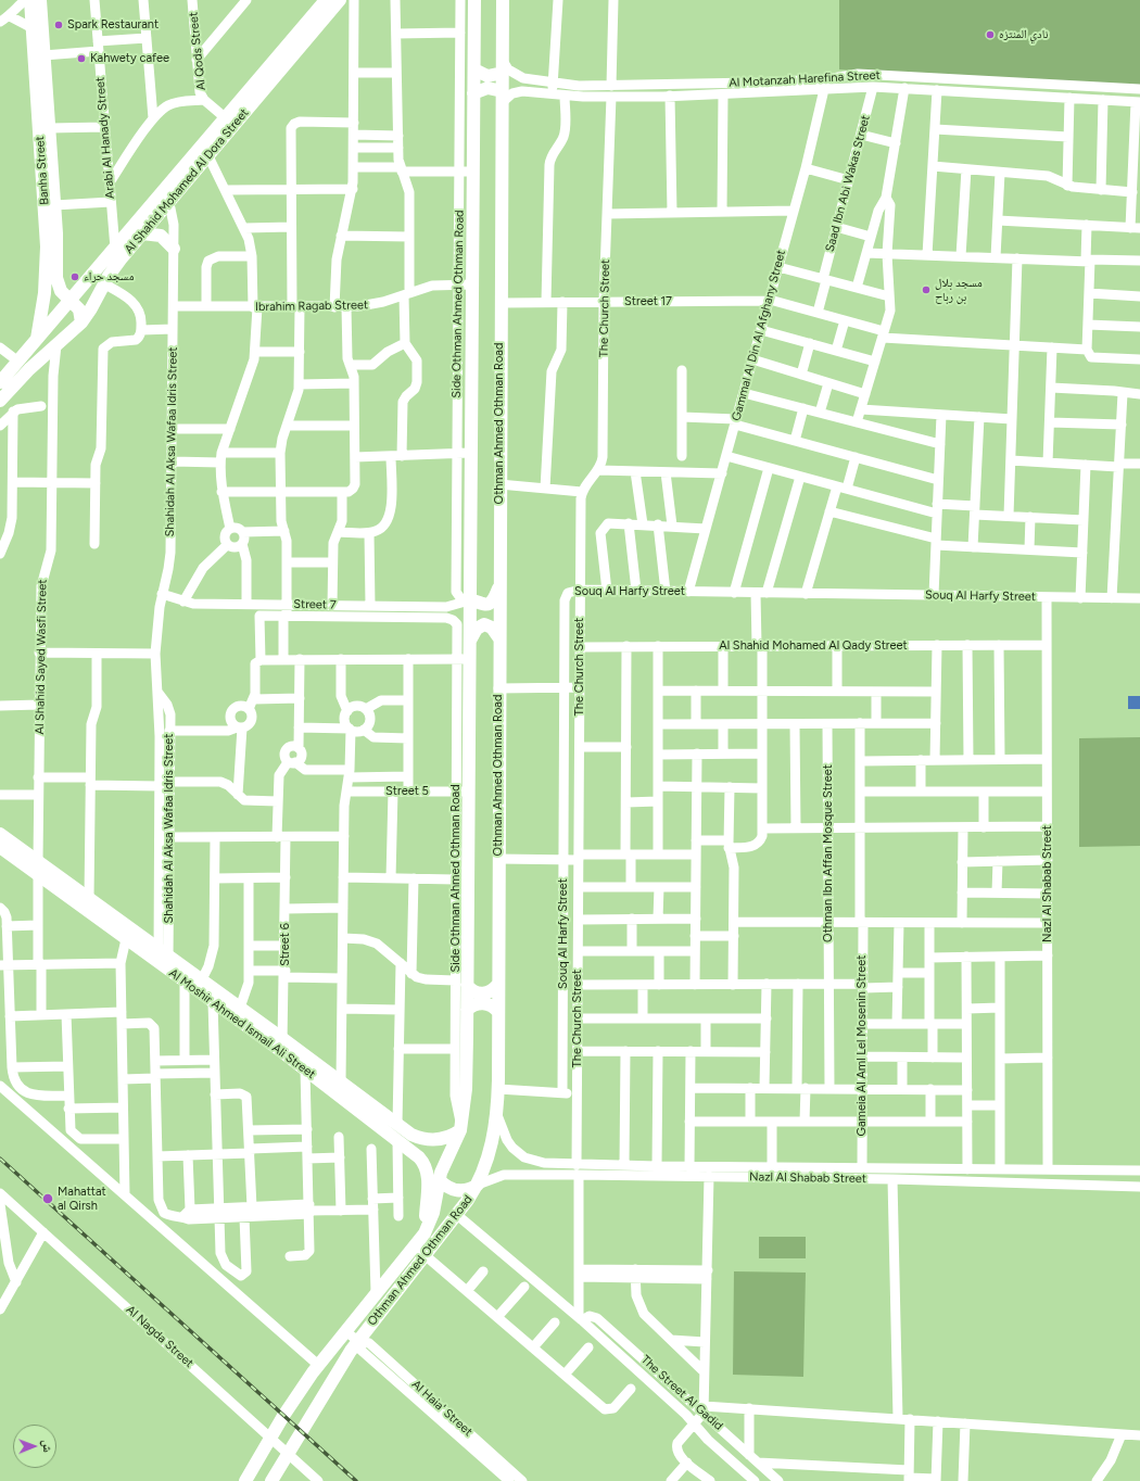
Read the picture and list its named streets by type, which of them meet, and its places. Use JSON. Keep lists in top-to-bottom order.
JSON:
{
  "streets": {
    "main road": [
      "Banha Street",
      "Al Shahid Mohamed Al Dora Street",
      "Othman Ahmed Othman Road",
      "Al Moshir Ahmed Ismail Ali Street"
    ],
    "street": [
      "Al Qods Street",
      "Al Motanzah Harefina Street",
      "Arabi Al Hanady Street",
      "Saad Ibn Abi Wakas Street",
      "Street 17",
      "Side Othman Ahmed Othman Road",
      "Ibrahim Ragab Street",
      "The Church Street",
      "Gammal Al Din Al Afghany Street",
      "Shahidah Al Aksa Wafaa Idris Street",
      "Souq Al Harfy Street",
      "Street 7",
      "Al Shahid Mohamed Al Qady Street",
      "Al Shahid Sayed Wasfi Street",
      "Street 5",
      "Othman Ibn Affan Mosque Street",
      "Nazl Al Shabab Street",
      "Street 6",
      "Gameia Al Aml Lel Mosenin Street",
      "Al Nagda Street",
      "The Street Al Gadid",
      "Al Haia' Street"
    ]
  },
  "crossings": [
    ["Al Qods Street", "Al Shahid Mohamed Al Dora Street"],
    ["Al Motanzah Harefina Street", "Saad Ibn Abi Wakas Street"],
    ["Al Motanzah Harefina Street", "The Church Street"],
    ["Al Motanzah Harefina Street", "Gammal Al Din Al Afghany Street"],
    ["Al Motanzah Harefina Street", "Othman Ahmed Othman Road"],
    ["Arabi Al Hanady Street", "Al Shahid Mohamed Al Dora Street"],
    ["Banha Street", "Al Shahid Mohamed Al Dora Street"],
    ["Al Shahid Mohamed Al Dora Street", "Shahidah Al Aksa Wafaa Idris Street"],
    ["Al Shahid Mohamed Al Dora Street", "Al Shahid Sayed Wasfi Street"],
    ["Saad Ibn Abi Wakas Street", "Street 17"],
    ["Street 17", "The Church Street"],
    ["Street 17", "Gammal Al Din Al Afghany Street"],
    ["Street 17", "Othman Ahmed Othman Road"],
    ["Side Othman Ahmed Othman Road", "Ibrahim Ragab Street"],
    ["Side Othman Ahmed Othman Road", "Othman Ahmed Othman Road"],
    ["Side Othman Ahmed Othman Road", "Street 7"],
    ["Side Othman Ahmed Othman Road", "Street 5"],
    ["Side Othman Ahmed Othman Road", "Al Moshir Ahmed Ismail Ali Street"],
    ["Ibrahim Ragab Street", "Othman Ahmed Othman Road"],
    ["Ibrahim Ragab Street", "Shahidah Al Aksa Wafaa Idris Street"],
    ["The Church Street", "Souq Al Harfy Street"],
    ["The Church Street", "Al Shahid Mohamed Al Qady Street"],
    ["The Church Street", "Nazl Al Shabab Street"],
    ["The Church Street", "The Street Al Gadid"],
    ["Gammal Al Din Al Afghany Street", "Souq Al Harfy Street"],
    ["Othman Ahmed Othman Road", "Street 7"],
    ["Othman Ahmed Othman Road", "Street 5"],
    ["Othman Ahmed Othman Road", "Nazl Al Shabab Street"],
    ["Othman Ahmed Othman Road", "Al Moshir Ahmed Ismail Ali Street"],
    ["Othman Ahmed Othman Road", "Al Nagda Street"],
    ["Othman Ahmed Othman Road", "The Street Al Gadid"],
    ["Othman Ahmed Othman Road", "Al Haia' Street"],
    ["Shahidah Al Aksa Wafaa Idris Street", "Street 7"],
    ["Shahidah Al Aksa Wafaa Idris Street", "Al Moshir Ahmed Ismail Ali Street"],
    ["Souq Al Harfy Street", "Nazl Al Shabab Street"],
    ["Al Shahid Mohamed Al Qady Street", "Nazl Al Shabab Street"],
    ["Al Shahid Sayed Wasfi Street", "Al Moshir Ahmed Ismail Ali Street"],
    ["Nazl Al Shabab Street", "Gameia Al Aml Lel Mosenin Street"],
    ["Street 6", "Al Moshir Ahmed Ismail Ali Street"]
  ],
  "places": [
    "Spark Restaurant",
    "نادي المنتزه",
    "Kahwety cafee",
    "مسجد حراء",
    "مسجد بلال بن رباح",
    "Mahattat al Qirsh"
  ],
  "north": "right"
}
